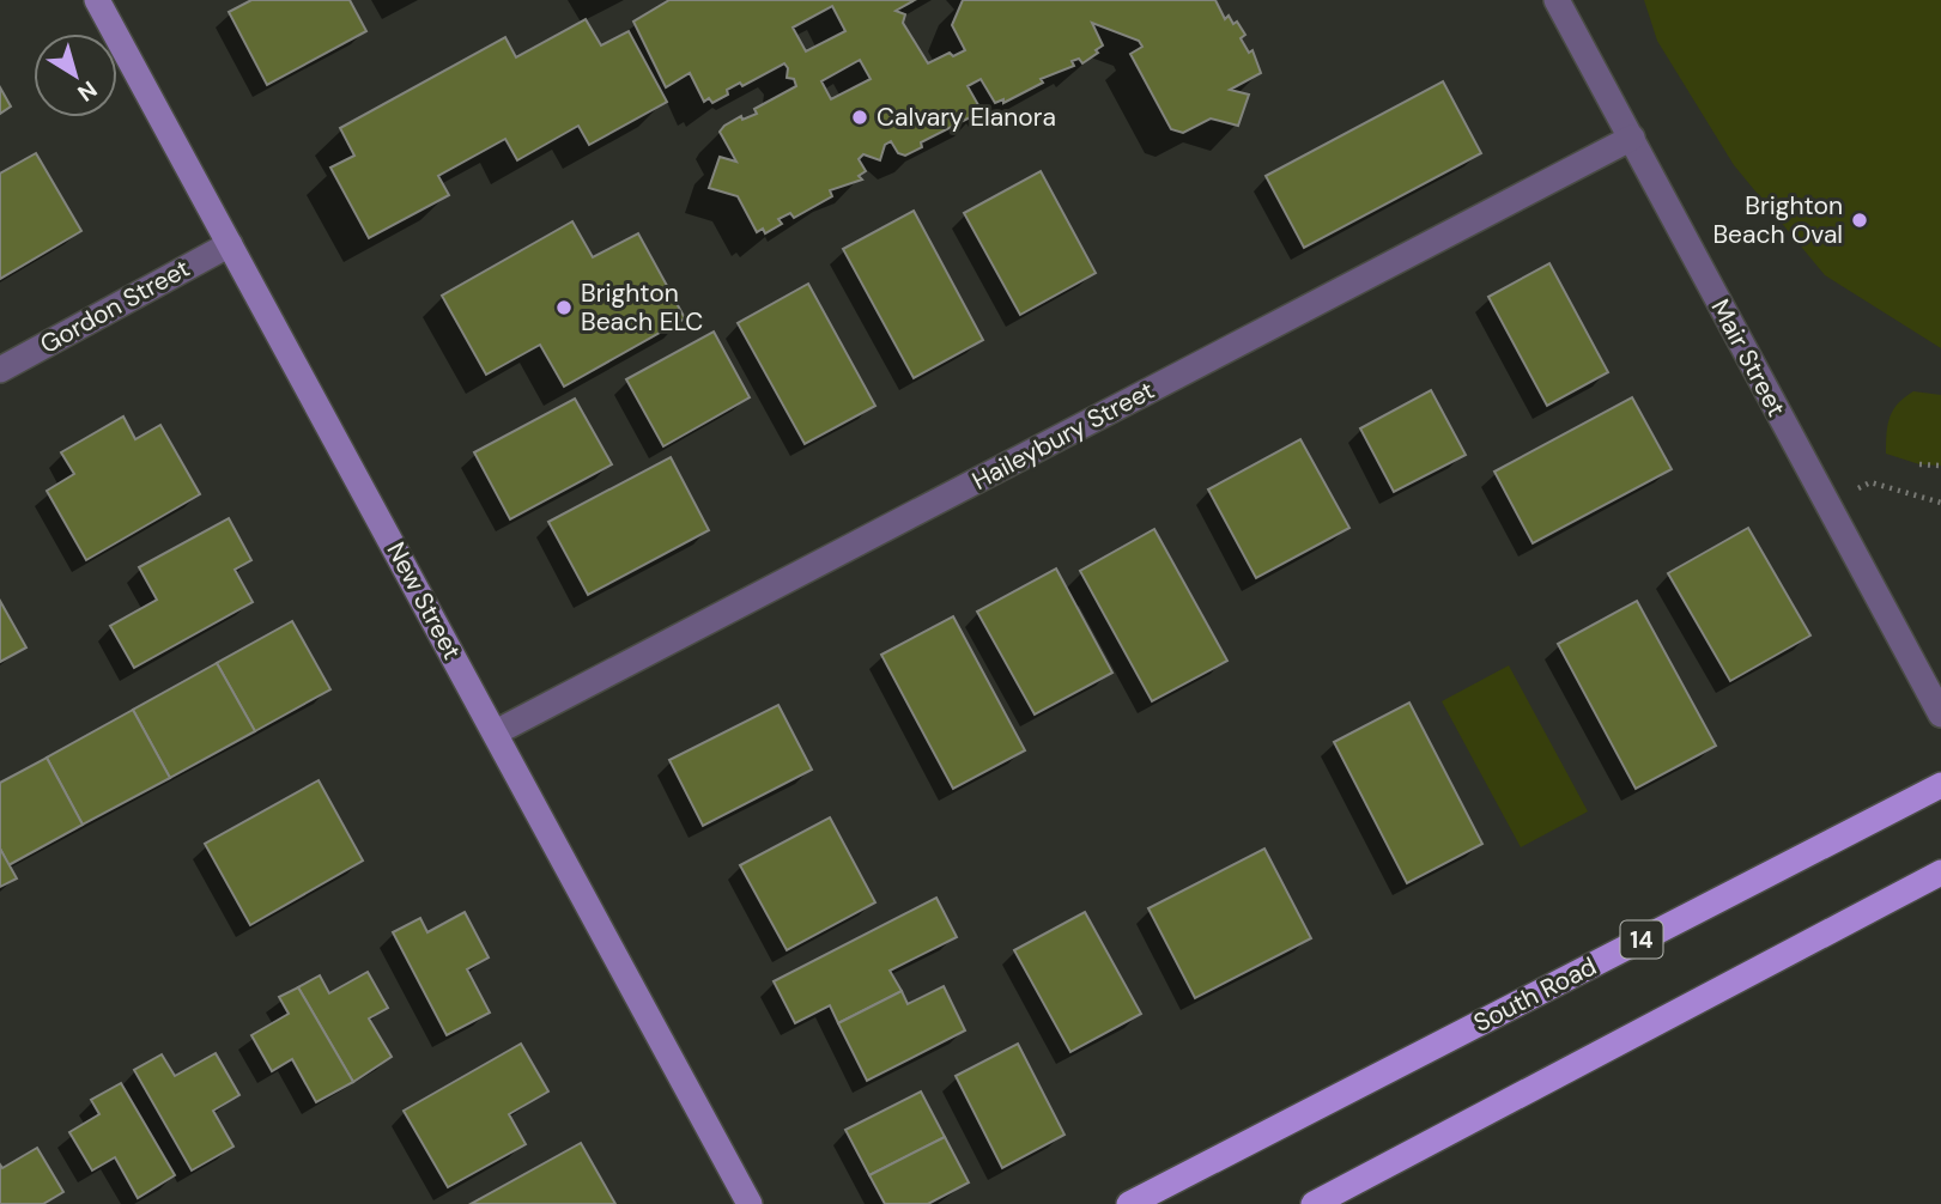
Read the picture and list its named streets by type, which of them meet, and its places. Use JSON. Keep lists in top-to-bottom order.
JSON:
{
  "streets": {
    "main road": ["New Street", "14", "South Road"],
    "street": ["Gordon Street", "Mair Street", "Haileybury Street"]
  },
  "crossings": [
    ["Gordon Street", "New Street"],
    ["Mair Street", "Haileybury Street"],
    ["Haileybury Street", "New Street"]
  ],
  "places": ["Calvary Elanora", "Brighton Beach Oval", "Brighton Beach ELC"],
  "north": "bottom right"
}
